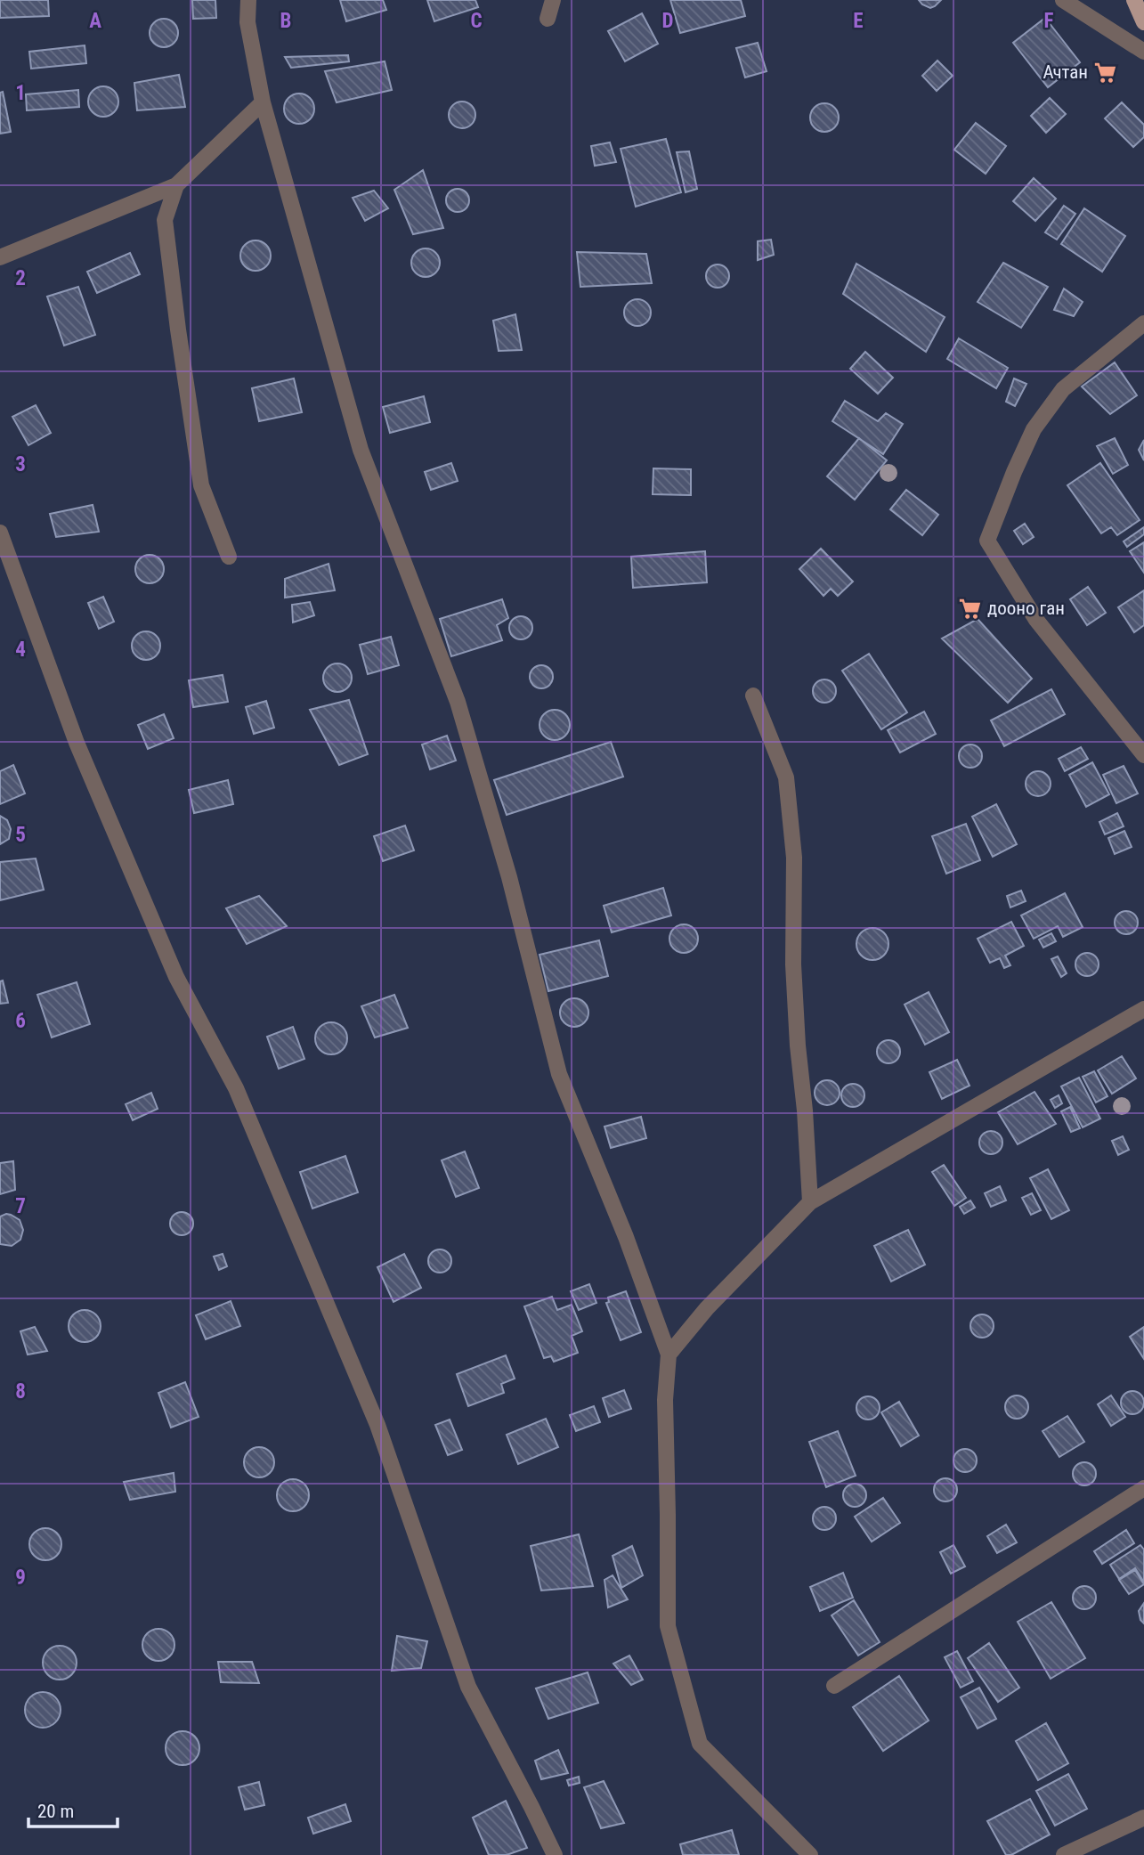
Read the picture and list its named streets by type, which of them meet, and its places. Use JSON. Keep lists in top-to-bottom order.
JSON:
{
  "places": {
    "supermarket": ["Ачтан", "дооно ган"]
  },
  "scale_bar": "20 m",
  "grid": {
    "columns": [
      "A",
      "B",
      "C",
      "D",
      "E",
      "F"
    ],
    "rows": [
      "1",
      "2",
      "3",
      "4",
      "5",
      "6",
      "7",
      "8",
      "9"
    ]
  }
}
